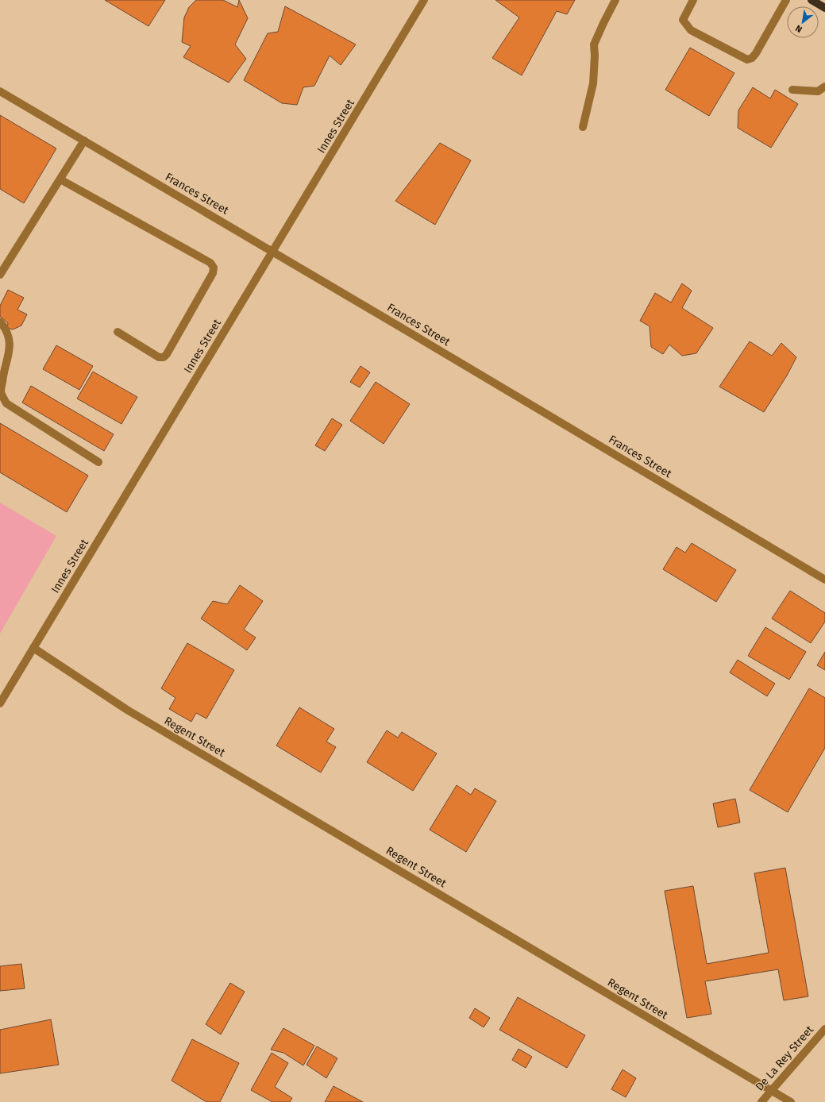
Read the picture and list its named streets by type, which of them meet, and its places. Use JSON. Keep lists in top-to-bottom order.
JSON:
{
  "streets": {
    "street": [
      "Innes Street",
      "Frances Street",
      "Regent Street",
      "De La Rey Street"
    ]
  },
  "crossings": [
    ["Innes Street", "Frances Street"],
    ["Innes Street", "Regent Street"],
    ["Regent Street", "De La Rey Street"]
  ],
  "north": "bottom left"
}
